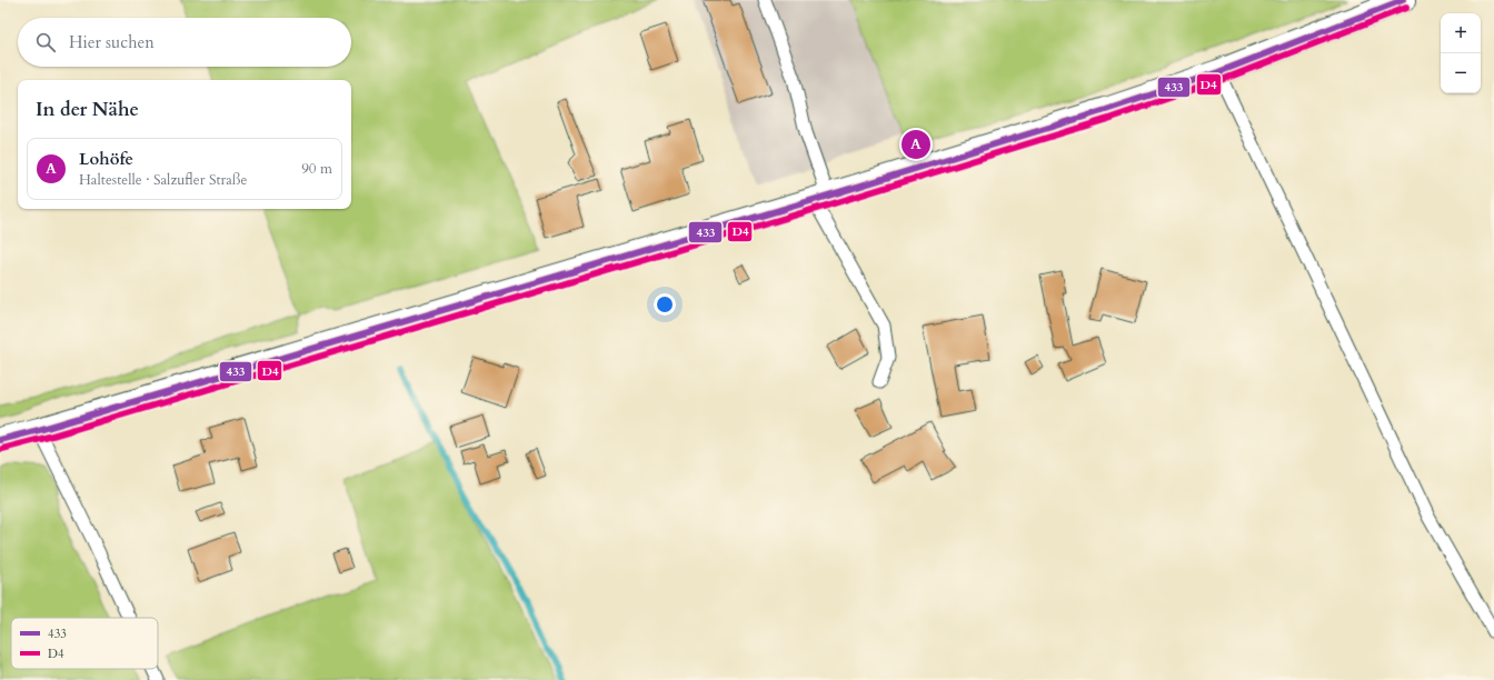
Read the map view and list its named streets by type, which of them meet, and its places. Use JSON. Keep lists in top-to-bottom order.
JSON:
{
  "lines": ["transit line 433", "transit line D4"],
  "legend": ["433", "D4"],
  "page": {
    "map_buttons": ["+", "−"],
    "search": "Hier suchen",
    "heading": "In der Nähe",
    "pins": "A",
    "list": [
      {
        "mark": "A",
        "name": "Lohöfe",
        "note": "Haltestelle · Salzufler Straße",
        "value": "90 m"
      }
    ]
  }
}
